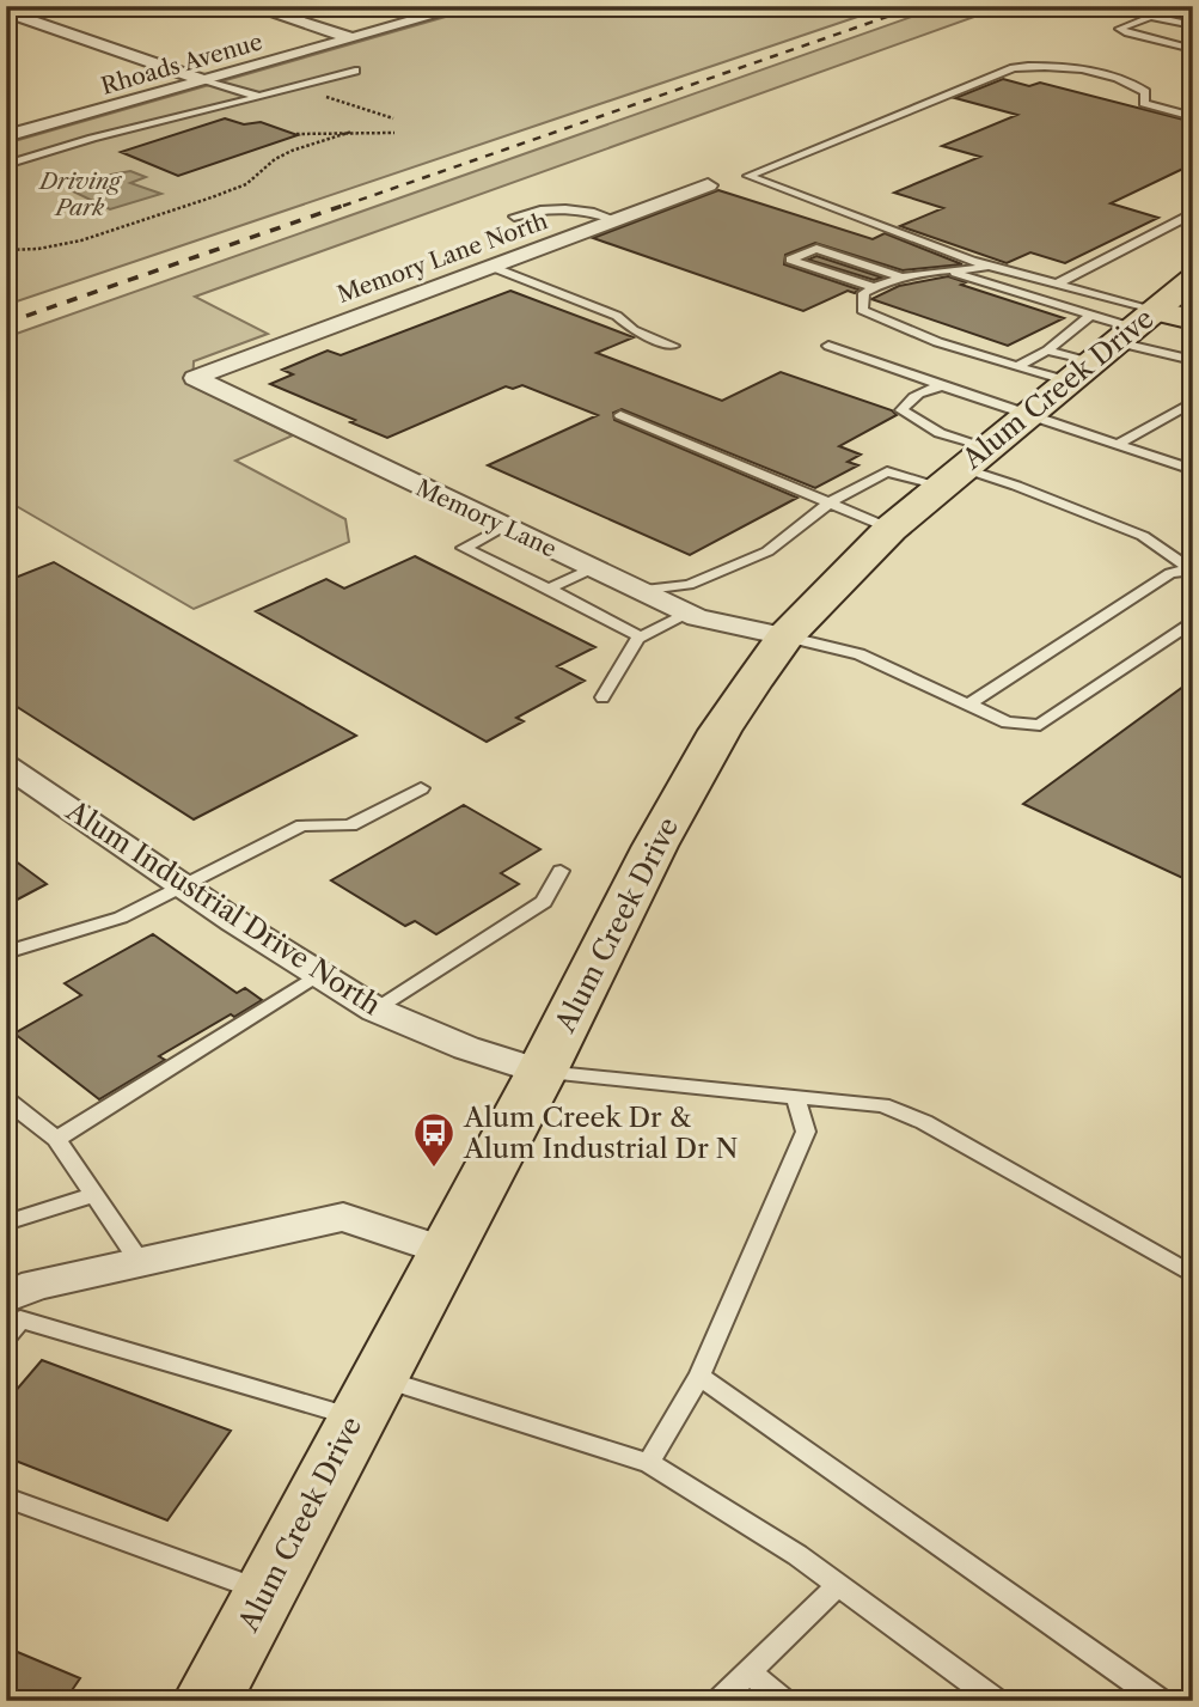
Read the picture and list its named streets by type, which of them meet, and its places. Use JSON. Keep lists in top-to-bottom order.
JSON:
{
  "streets": {
    "main road": ["Alum Creek Drive"],
    "street": [
      "Rhoads Avenue",
      "Memory Lane North",
      "Memory Lane",
      "Alum Industrial Drive North"
    ]
  },
  "crossings": [
    ["Memory Lane North", "Memory Lane"],
    ["Alum Creek Drive", "Memory Lane"],
    ["Alum Creek Drive", "Alum Industrial Drive North"]
  ],
  "parks": ["Driving Park"],
  "places": {
    "bus stop": ["Alum Creek Dr & Alum Industrial Dr N"]
  }
}
